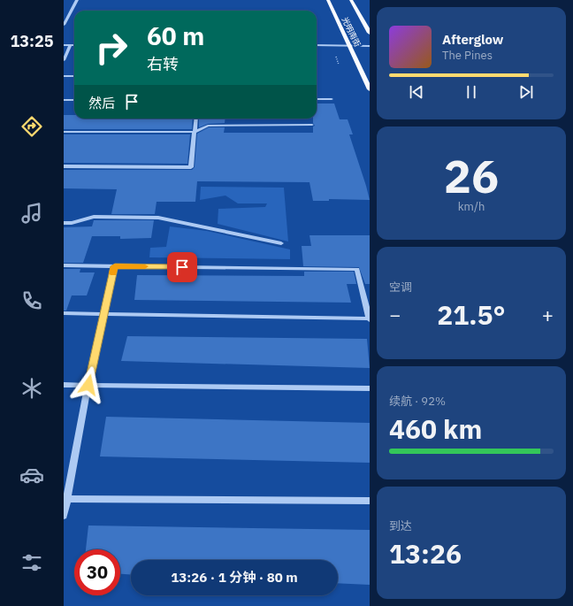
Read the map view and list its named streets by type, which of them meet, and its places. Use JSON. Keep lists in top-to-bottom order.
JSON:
{
  "streets": {
    "main road": ["光明南街"]
  },
  "page": {
    "tabs": "13:25",
    "turn": ["60 m", "右转"],
    "song": ["Afterglow", "The Pines"],
    "then": "然后",
    "tile": [
      ["26", "km/h"],
      "空调",
      ["续航 · 92%", "460 km"],
      ["到达", "13:26"]
    ],
    "heat": ["−", "21.5°", "+"],
    "limit": "30",
    "trip": "13:26 · 1 分钟 · 80 m"
  }
}
